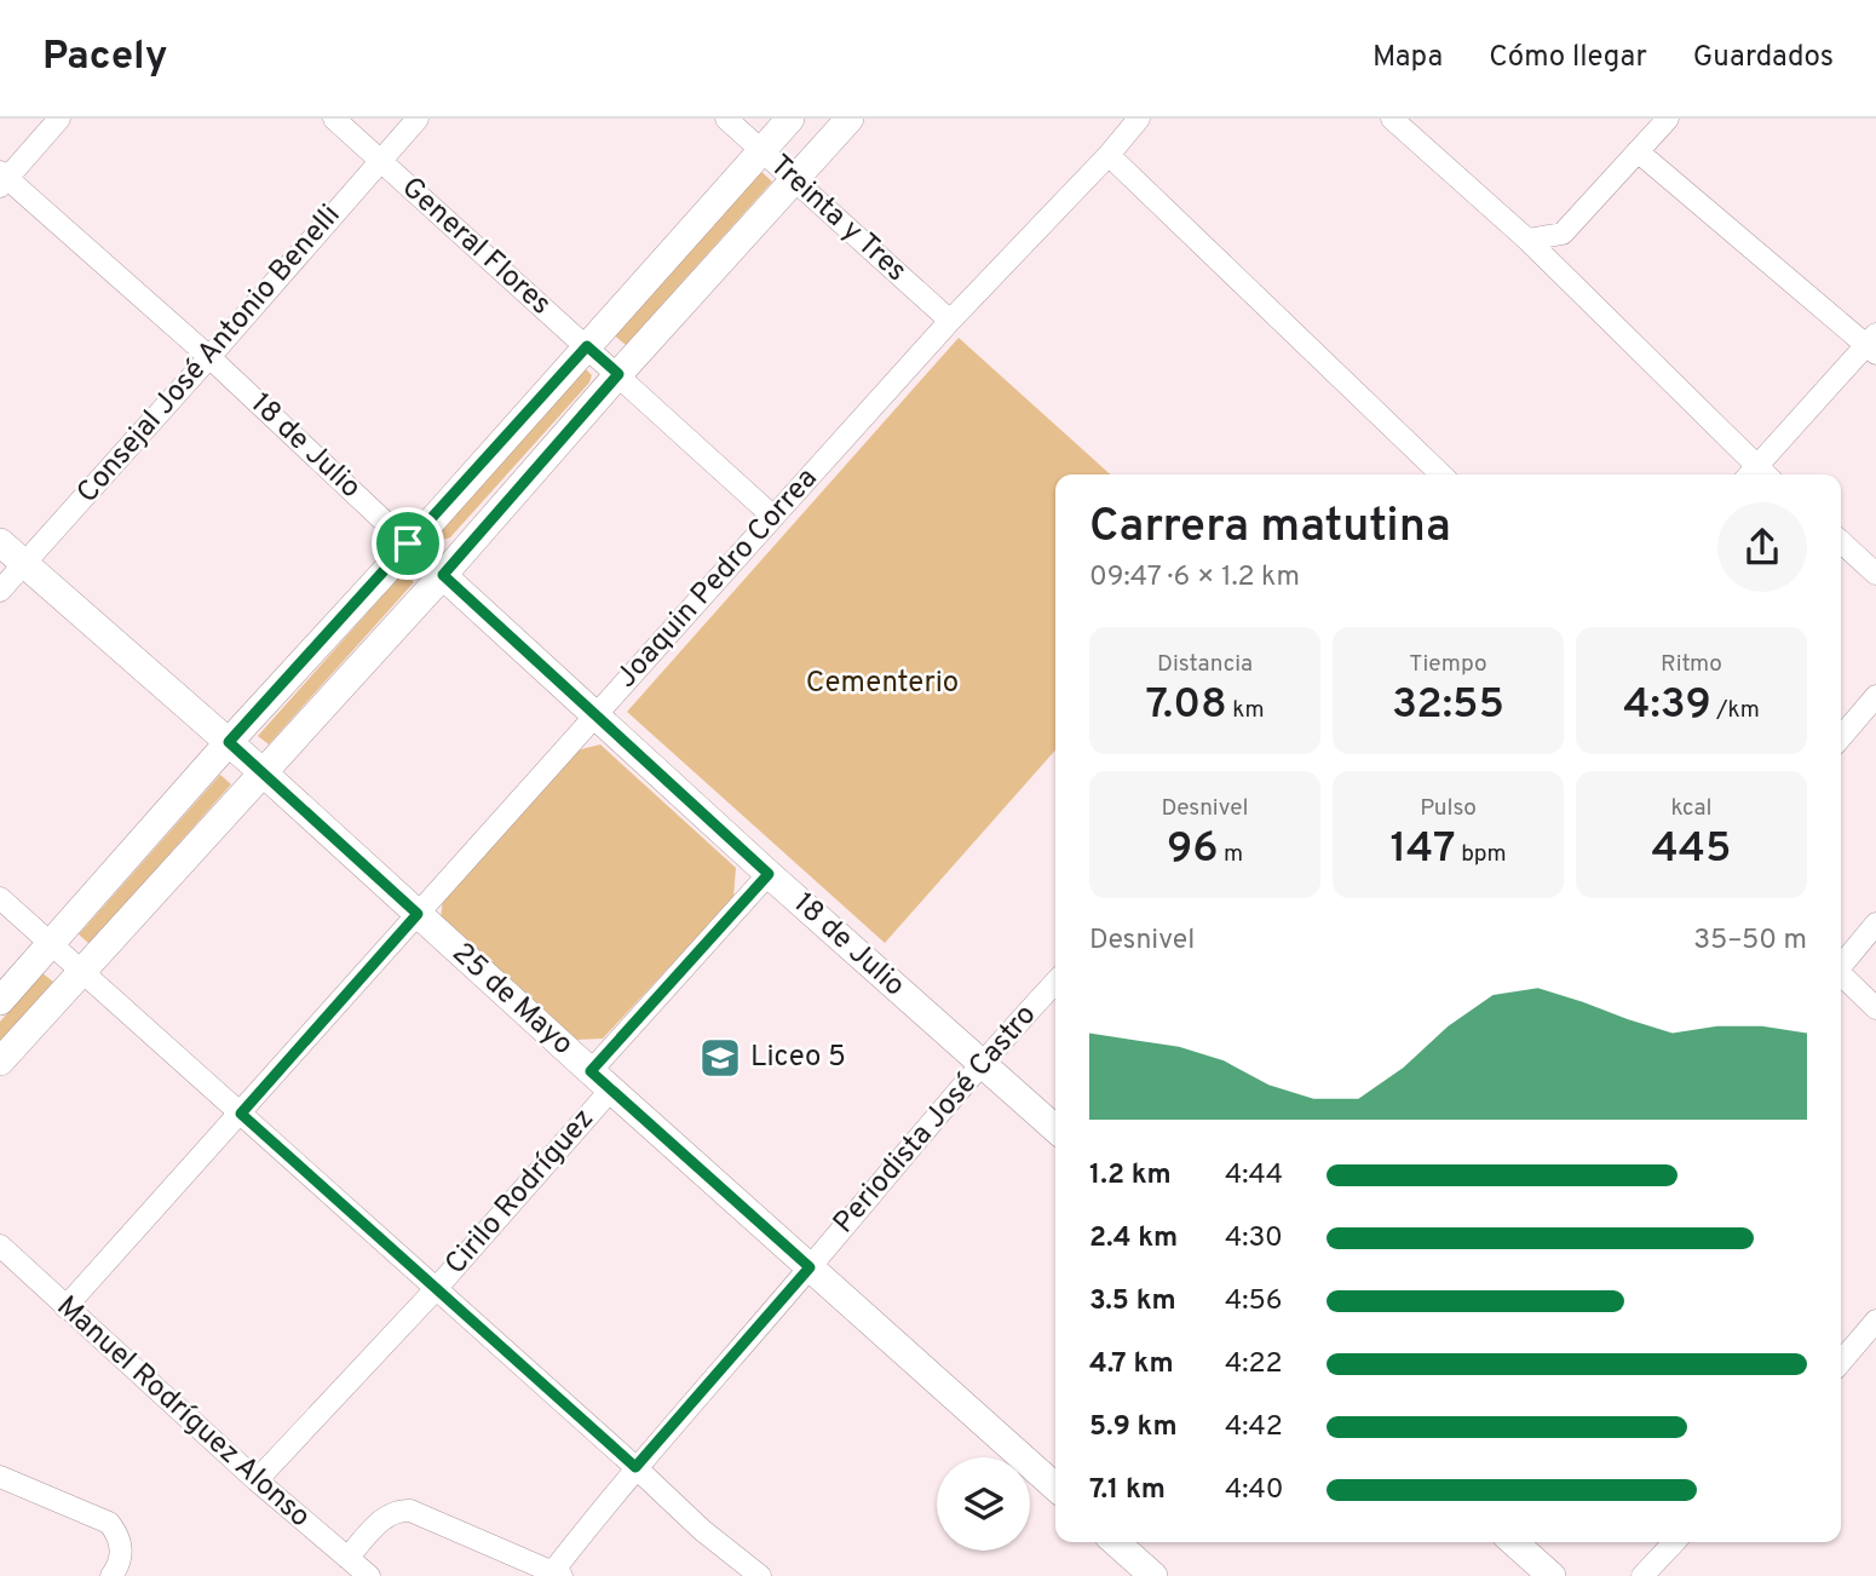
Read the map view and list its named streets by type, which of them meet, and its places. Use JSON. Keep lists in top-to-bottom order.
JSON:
{
  "streets": {
    "street": [
      "Treinta y Tres",
      "General Flores",
      "Consejal José Antonio Benelli",
      "18 de Julio",
      "Joaquin Pedro Correa",
      "25 de Mayo",
      "Periodista José Castro",
      "Cirilo Rodríguez",
      "Manuel Rodríguez Alonso"
    ]
  },
  "crossings": [
    ["Treinta y Tres", "Joaquin Pedro Correa"],
    ["General Flores", "Consejal José Antonio Benelli"],
    ["General Flores", "Joaquin Pedro Correa"],
    ["Consejal José Antonio Benelli", "18 de Julio"],
    ["Consejal José Antonio Benelli", "25 de Mayo"],
    ["18 de Julio", "Joaquin Pedro Correa"],
    ["18 de Julio", "Periodista José Castro"],
    ["18 de Julio", "Cirilo Rodríguez"],
    ["Joaquin Pedro Correa", "25 de Mayo"],
    ["Joaquin Pedro Correa", "Manuel Rodríguez Alonso"],
    ["25 de Mayo", "Periodista José Castro"],
    ["25 de Mayo", "Cirilo Rodríguez"],
    ["Cirilo Rodríguez", "Manuel Rodríguez Alonso"]
  ],
  "parks": ["Cementerio"],
  "places": {
    "school or university": ["Liceo 5"]
  },
  "page": {
    "header": "Pacely",
    "nav": ["Mapa", "Cómo llegar", "Guardados"],
    "heading": ["Carrera matutina", "09:47 · 6 × 1.2 km"],
    "stats": [
      ["Distancia", "7.08 km"],
      ["Tiempo", "32:55"],
      ["Ritmo", "4:39 /km"],
      ["Desnivel", "96 m"],
      ["Pulso", "147 bpm"],
      ["kcal", "445"]
    ],
    "chart": ["Desnivel", "35–50 m"],
    "list": [
      {
        "name": "1.2 km",
        "note": "4:44"
      },
      {
        "name": "2.4 km",
        "note": "4:30"
      },
      {
        "name": "3.5 km",
        "note": "4:56"
      },
      {
        "name": "4.7 km",
        "note": "4:22"
      },
      {
        "name": "5.9 km",
        "note": "4:42"
      },
      {
        "name": "7.1 km",
        "note": "4:40"
      }
    ]
  }
}
